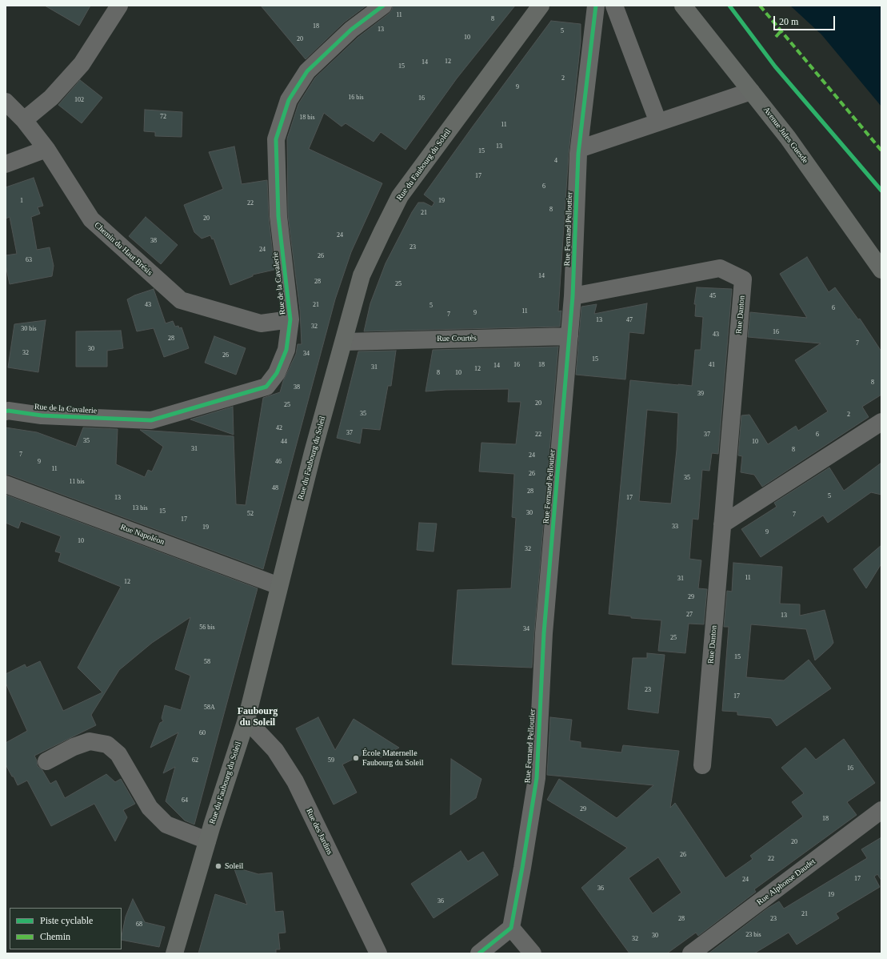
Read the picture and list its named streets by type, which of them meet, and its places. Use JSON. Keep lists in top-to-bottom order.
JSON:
{
  "streets": {
    "main road": ["Avenue Jules Guesde", "Rue du Faubourg du Soleil"],
    "street": [
      "Rue Fernand Pelloutier",
      "Chemin du Haut Brésis",
      "Rue de la Cavalerie",
      "Rue Danton",
      "Rue Courtès",
      "Rue Napoléon",
      "Rue des Jardins",
      "Rue Alphonse Daudet"
    ]
  },
  "crossings": [
    ["Rue du Faubourg du Soleil", "Rue Courtès"],
    ["Rue du Faubourg du Soleil", "Rue Napoléon"],
    ["Rue du Faubourg du Soleil", "Rue des Jardins"],
    ["Rue Fernand Pelloutier", "Rue Danton"],
    ["Rue Fernand Pelloutier", "Rue Courtès"],
    ["Chemin du Haut Brésis", "Rue de la Cavalerie"]
  ],
  "districts": ["Faubourg du Soleil"],
  "places": ["École Maternelle Faubourg du Soleil", "Soleil"],
  "house_numbers": [
    "11",
    "8",
    "18",
    "13",
    "5",
    "10",
    "20",
    "12",
    "14",
    "15",
    "2",
    "9",
    "16 bis",
    "16",
    "102",
    "72",
    "18 bis",
    "11",
    "13",
    "15",
    "4",
    "17",
    "6",
    "1",
    "19",
    "22",
    "8",
    "21",
    "20",
    "24",
    "38",
    "23",
    "24",
    "26",
    "63",
    "14",
    "28",
    "25",
    "45",
    "43",
    "21",
    "5",
    "6",
    "11",
    "9",
    "7",
    "13",
    "47",
    "32",
    "30 bis",
    "16",
    "43",
    "28",
    "7",
    "30",
    "32",
    "34",
    "26",
    "15",
    "16",
    "18",
    "41",
    "14",
    "31",
    "12",
    "8",
    "10",
    "8",
    "38",
    "39",
    "20",
    "25",
    "35",
    "2",
    "42",
    "37",
    "22",
    "37",
    "6",
    "35",
    "44",
    "10",
    "31",
    "8",
    "7",
    "24",
    "9",
    "46",
    "11",
    "26",
    "35",
    "11 bis",
    "48",
    "28",
    "5",
    "13",
    "17",
    "13 bis",
    "15",
    "30",
    "52",
    "7",
    "17",
    "33",
    "19",
    "9",
    "10",
    "32",
    "11",
    "31",
    "12",
    "29",
    "27",
    "13",
    "56 bis",
    "34",
    "25",
    "15",
    "58",
    "23",
    "17",
    "58A",
    "60",
    "62",
    "59",
    "16",
    "64",
    "29",
    "18",
    "20",
    "26",
    "22",
    "17",
    "24",
    "36",
    "19",
    "36",
    "21",
    "28",
    "23",
    "68",
    "23 bis",
    "30",
    "32"
  ],
  "legend": ["Piste cyclable", "Chemin"],
  "scale_bar": "20 m"
}
